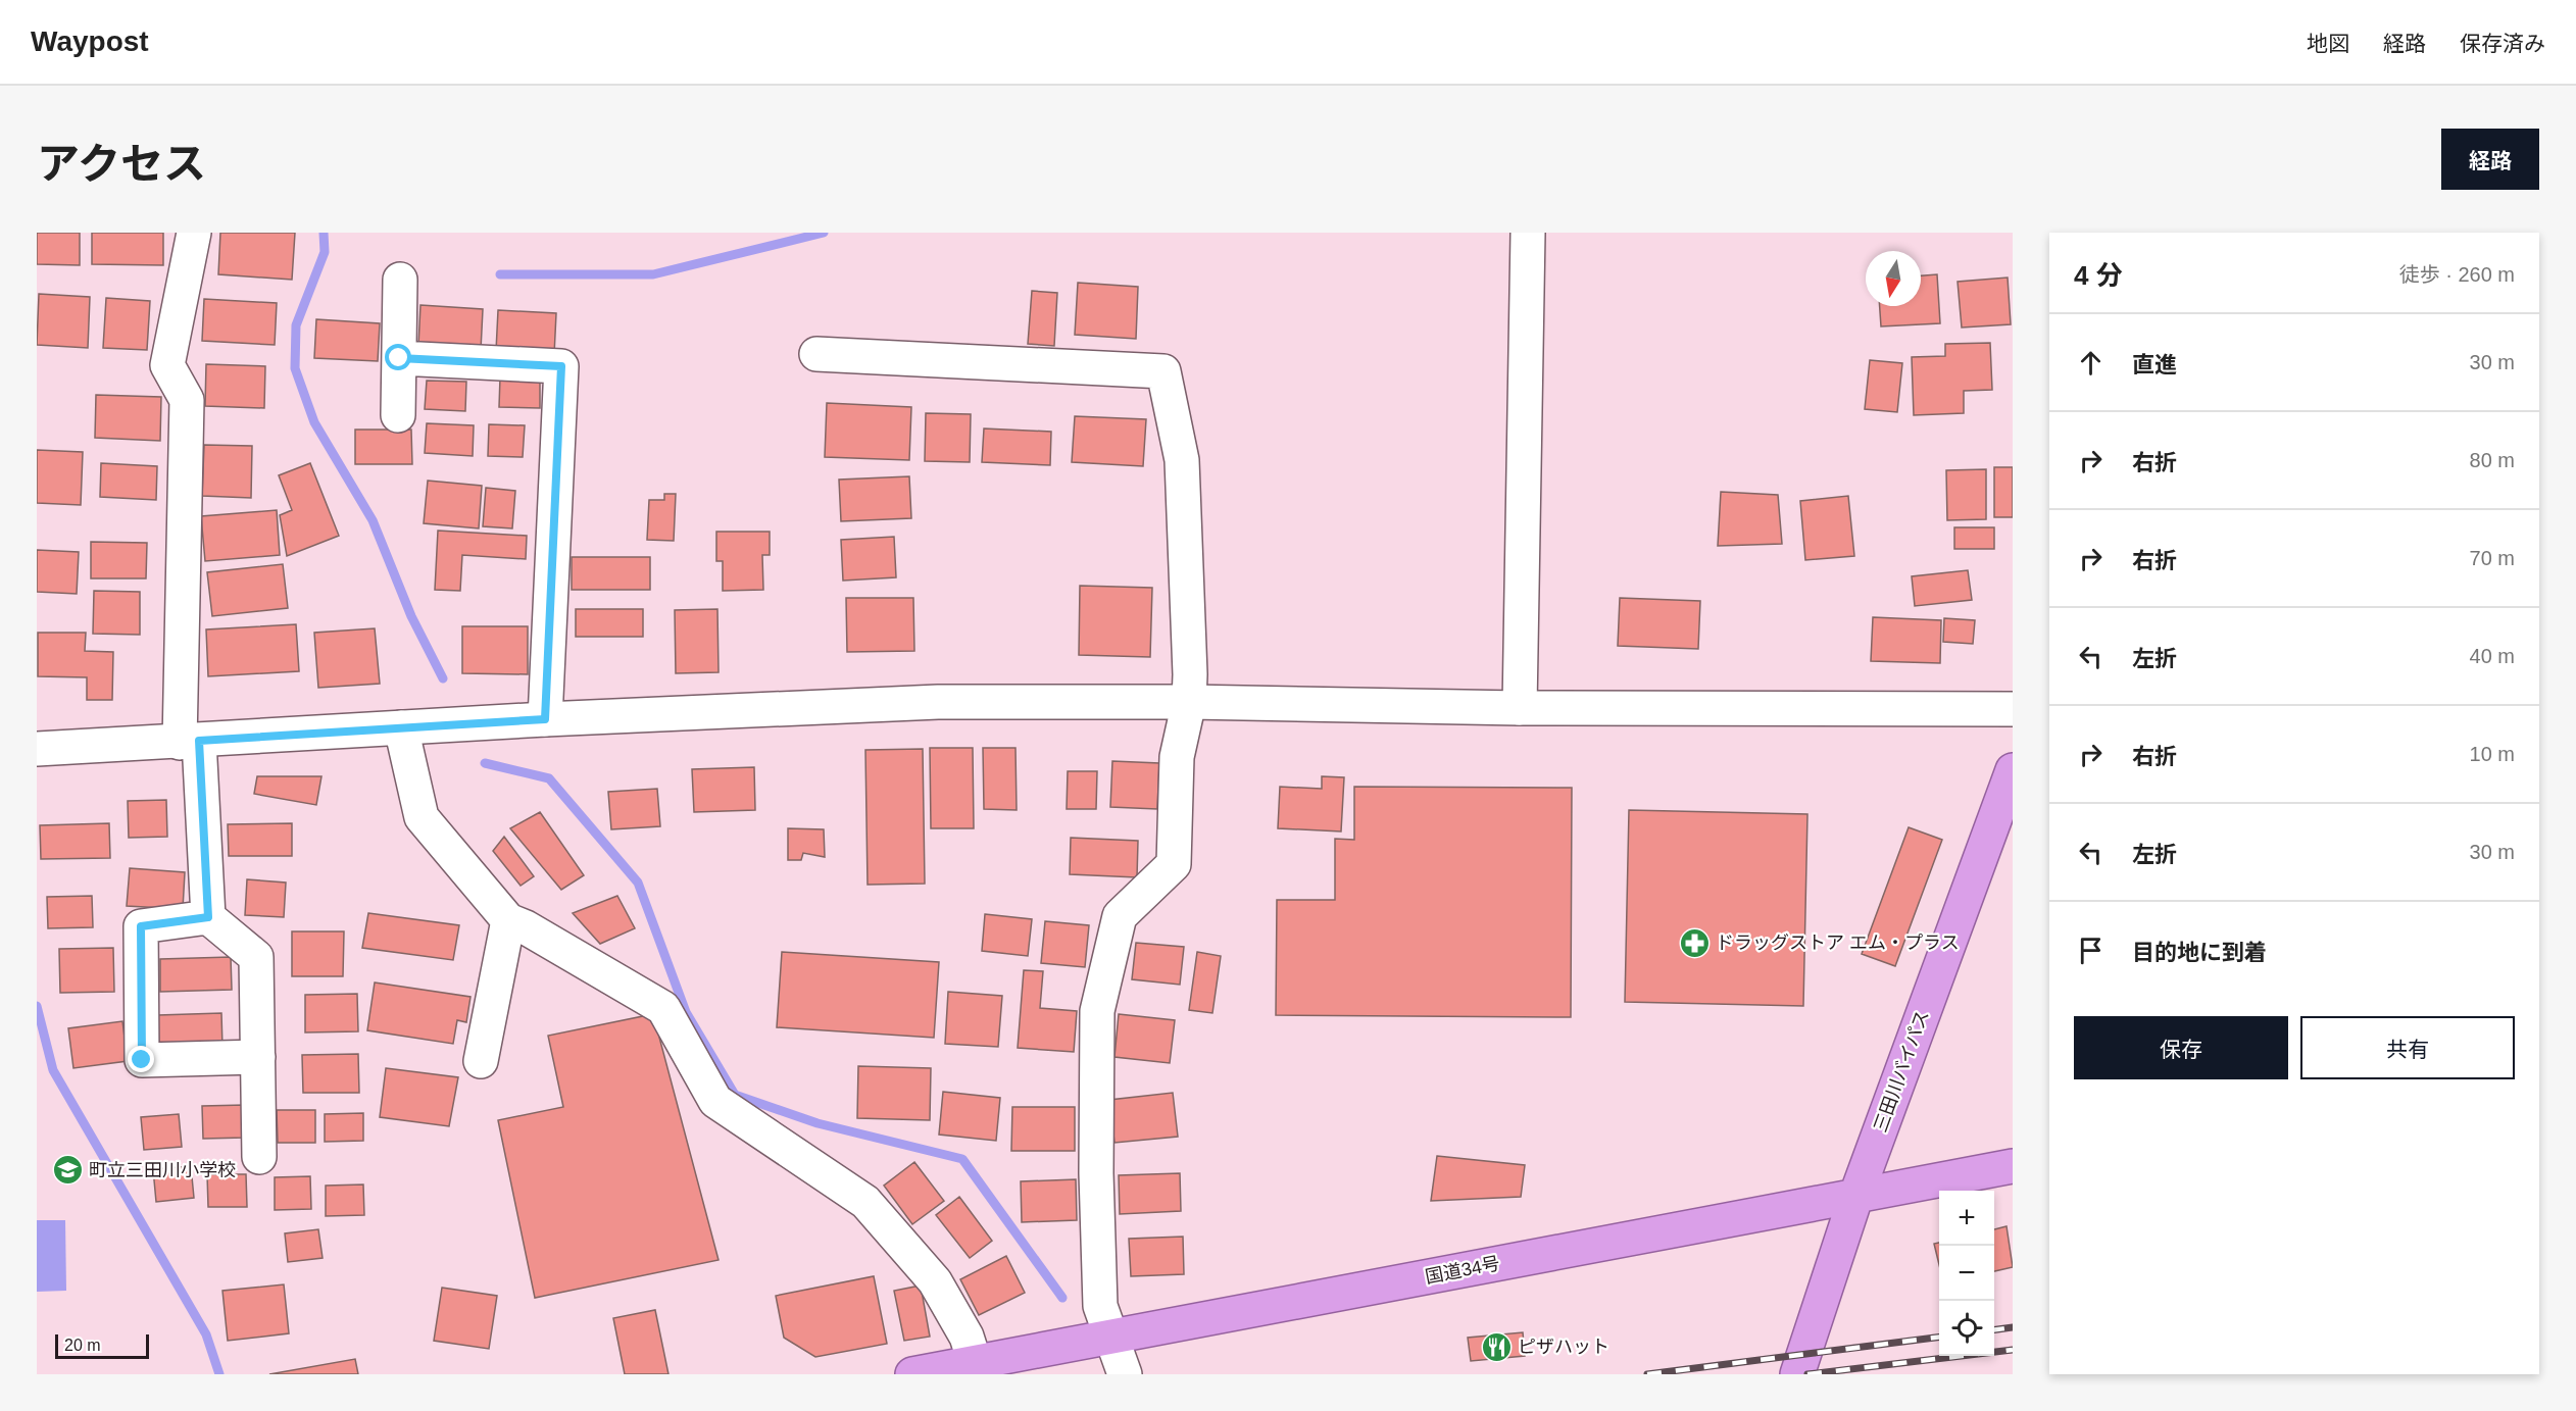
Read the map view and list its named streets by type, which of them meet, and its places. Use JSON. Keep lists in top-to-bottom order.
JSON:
{
  "streets": {
    "highway": ["三田川バイパス", "国道34号"]
  },
  "crossings": [
    ["三田川バイパス", "国道34号"]
  ],
  "places": {
    "pharmacy": ["ドラッグストア エム・プラス"],
    "school or university": ["町立三田川小学校"],
    "restaurant": ["ピザハット"]
  },
  "scale_bar": "20 m",
  "north": "bottom",
  "page": {
    "header": "Waypost",
    "nav": ["地図", "経路", "保存済み"],
    "title": "アクセス",
    "buttons": [
      "経路",
      ["保存", "共有"]
    ],
    "heading": ["4 分", "徒歩 · 260 m"],
    "list": [
      ["直進", "30 m"],
      ["右折", "80 m"],
      ["右折", "70 m"],
      ["左折", "40 m"],
      ["右折", "10 m"],
      ["左折", "30 m"],
      "目的地に到着"
    ],
    "map_buttons": ["+", "−"],
    "scale": "20 m"
  }
}
